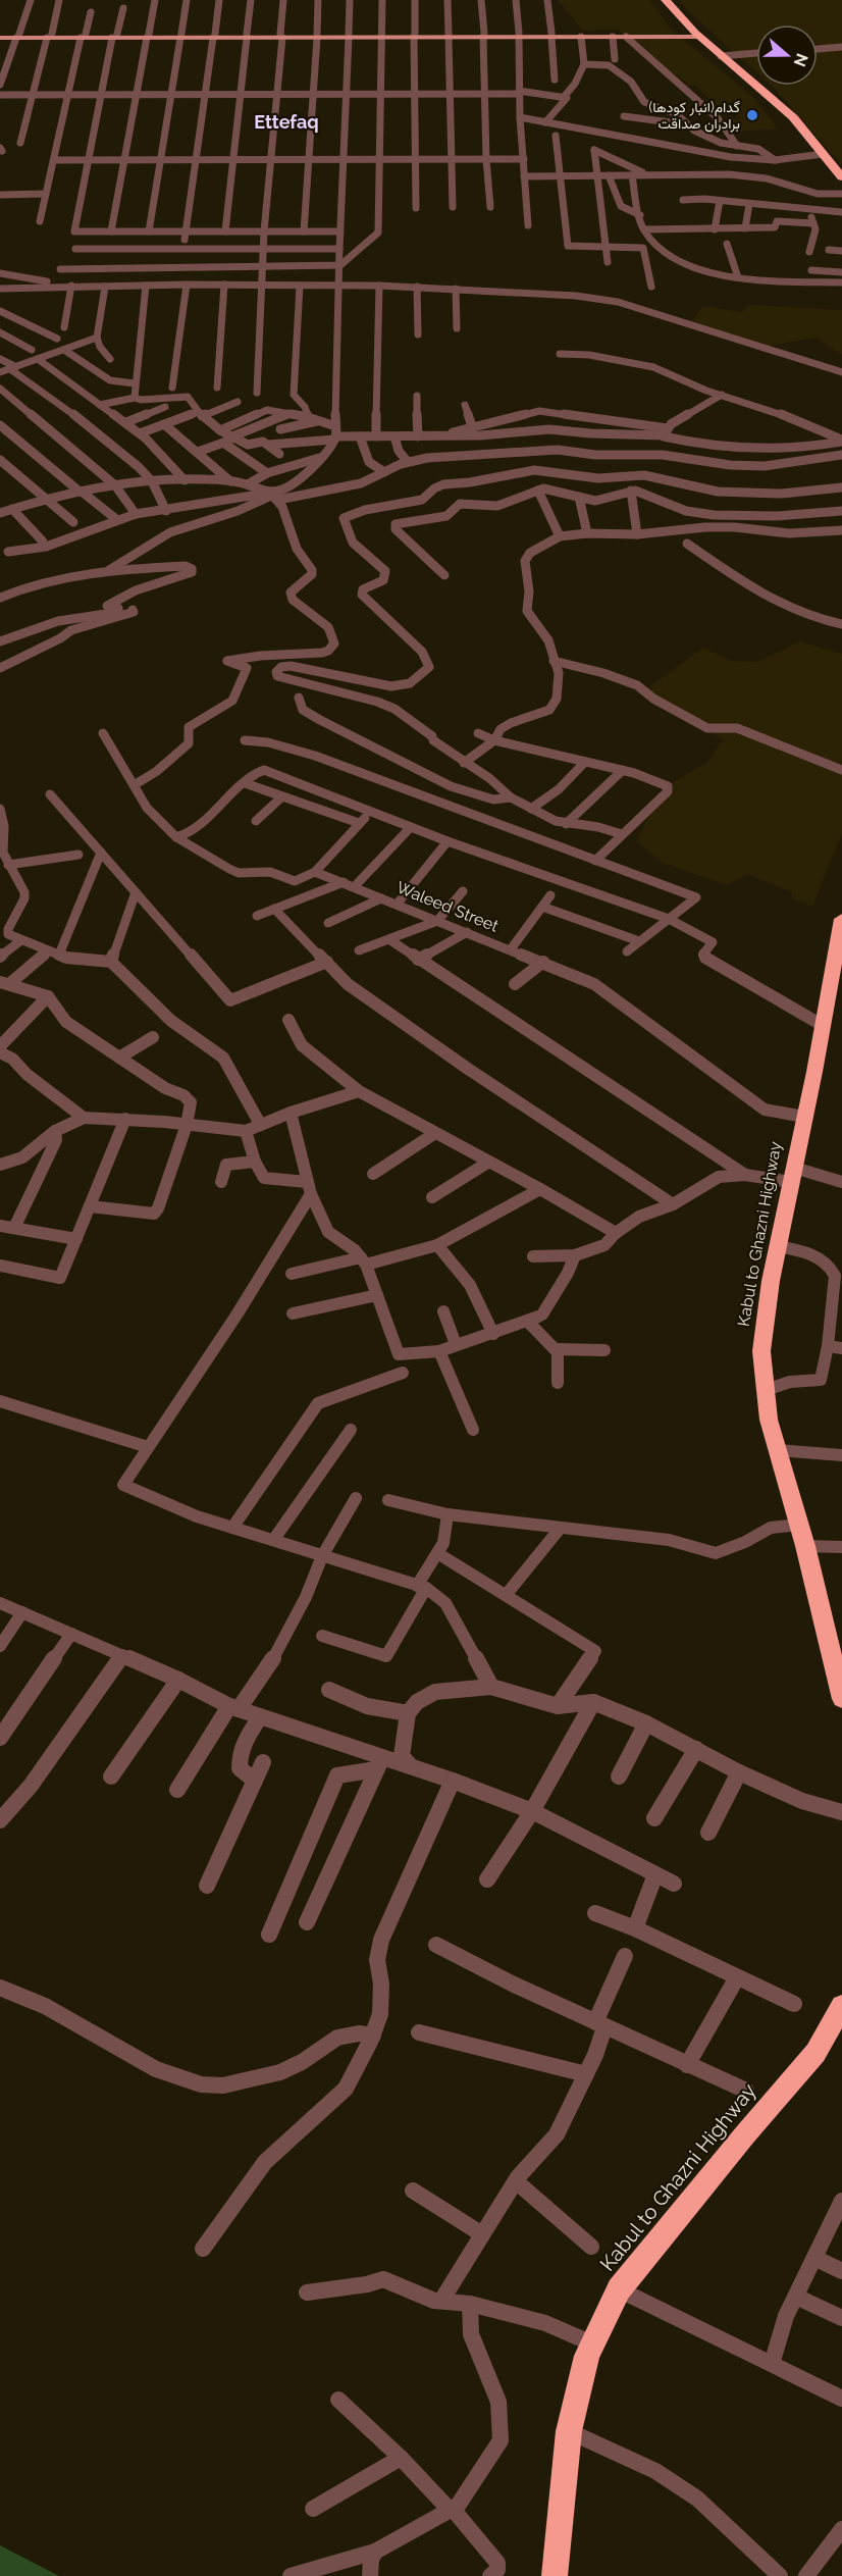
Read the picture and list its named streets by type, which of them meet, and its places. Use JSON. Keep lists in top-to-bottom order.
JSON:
{
  "streets": {
    "highway": ["Kabul to Ghazni Highway"],
    "street": ["Waleed Street"]
  },
  "crossings": [
    ["Waleed Street", "Kabul to Ghazni Highway"]
  ],
  "districts": ["Ettefaq"],
  "places": ["(انبار کودها)گدام برادران صداقت"],
  "north": "right"
}
